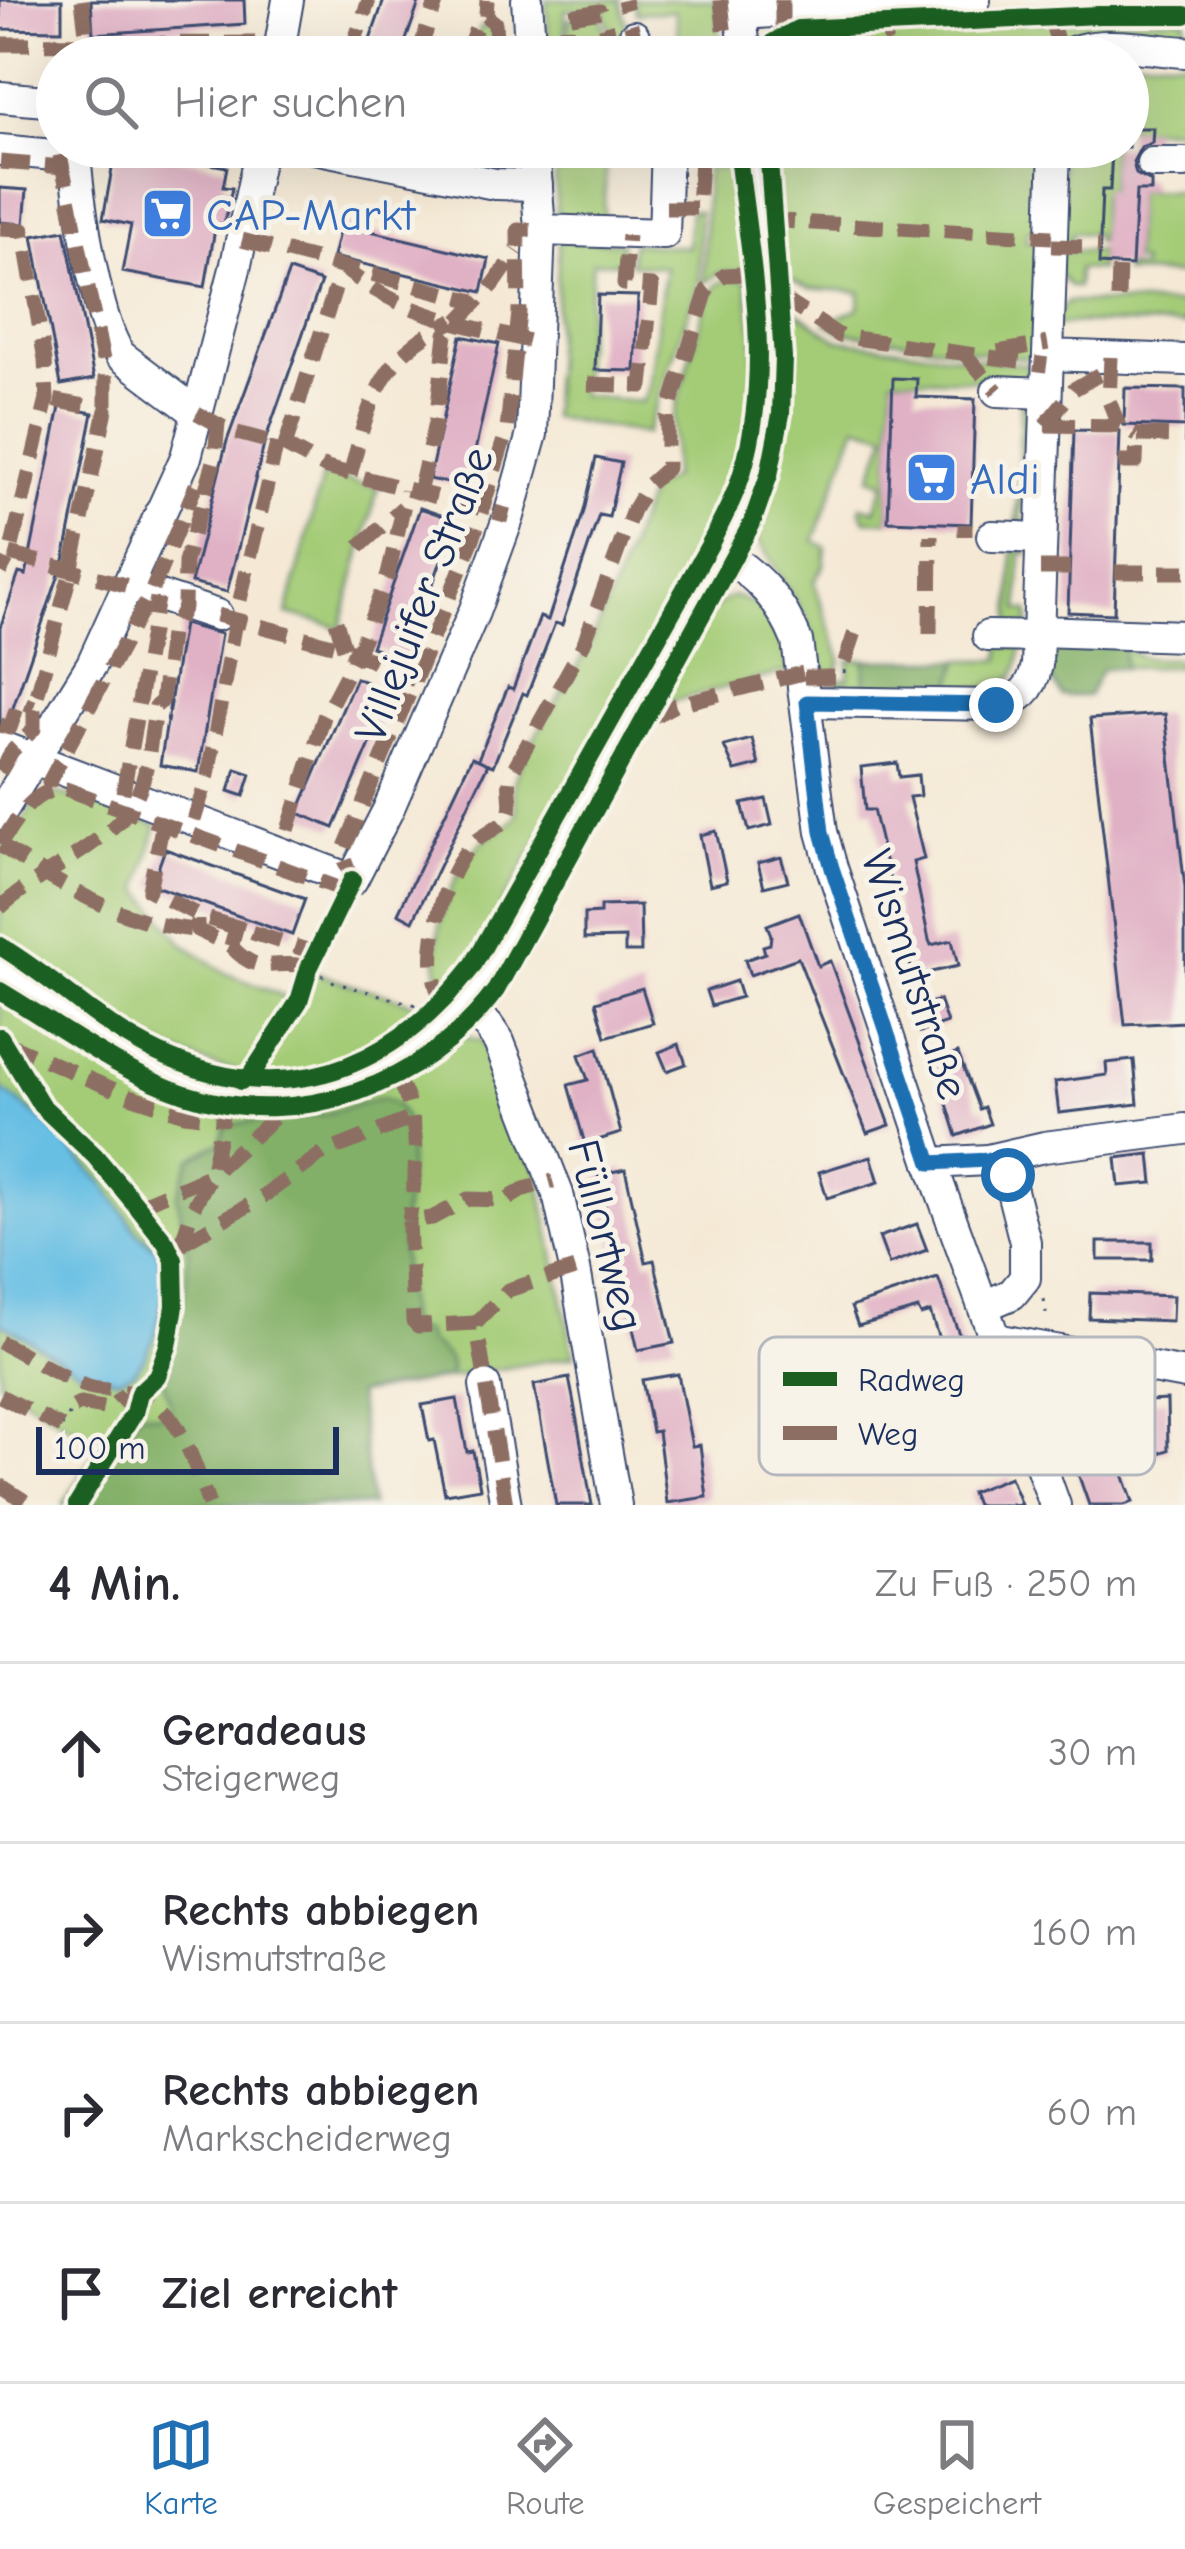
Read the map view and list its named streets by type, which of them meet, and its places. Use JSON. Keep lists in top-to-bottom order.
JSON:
{
  "streets": {
    "street": ["Villejuifer Straße", "Wismutstraße", "Füllortweg"]
  },
  "places": {
    "supermarket": ["CAP-Markt", "Aldi"]
  },
  "legend": ["Radweg", "Weg"],
  "scale_bar": "100 m",
  "page": {
    "search": "Hier suchen",
    "scale": "100 m",
    "heading": ["4 Min.", "Zu Fuß · 250 m"],
    "list": [
      ["Geradeaus", "Steigerweg", "30 m"],
      ["Rechts abbiegen", "Wismutstraße", "160 m"],
      ["Rechts abbiegen", "Markscheiderweg", "60 m"],
      "Ziel erreicht"
    ],
    "nav": ["Karte", "Route", "Gespeichert"]
  }
}
